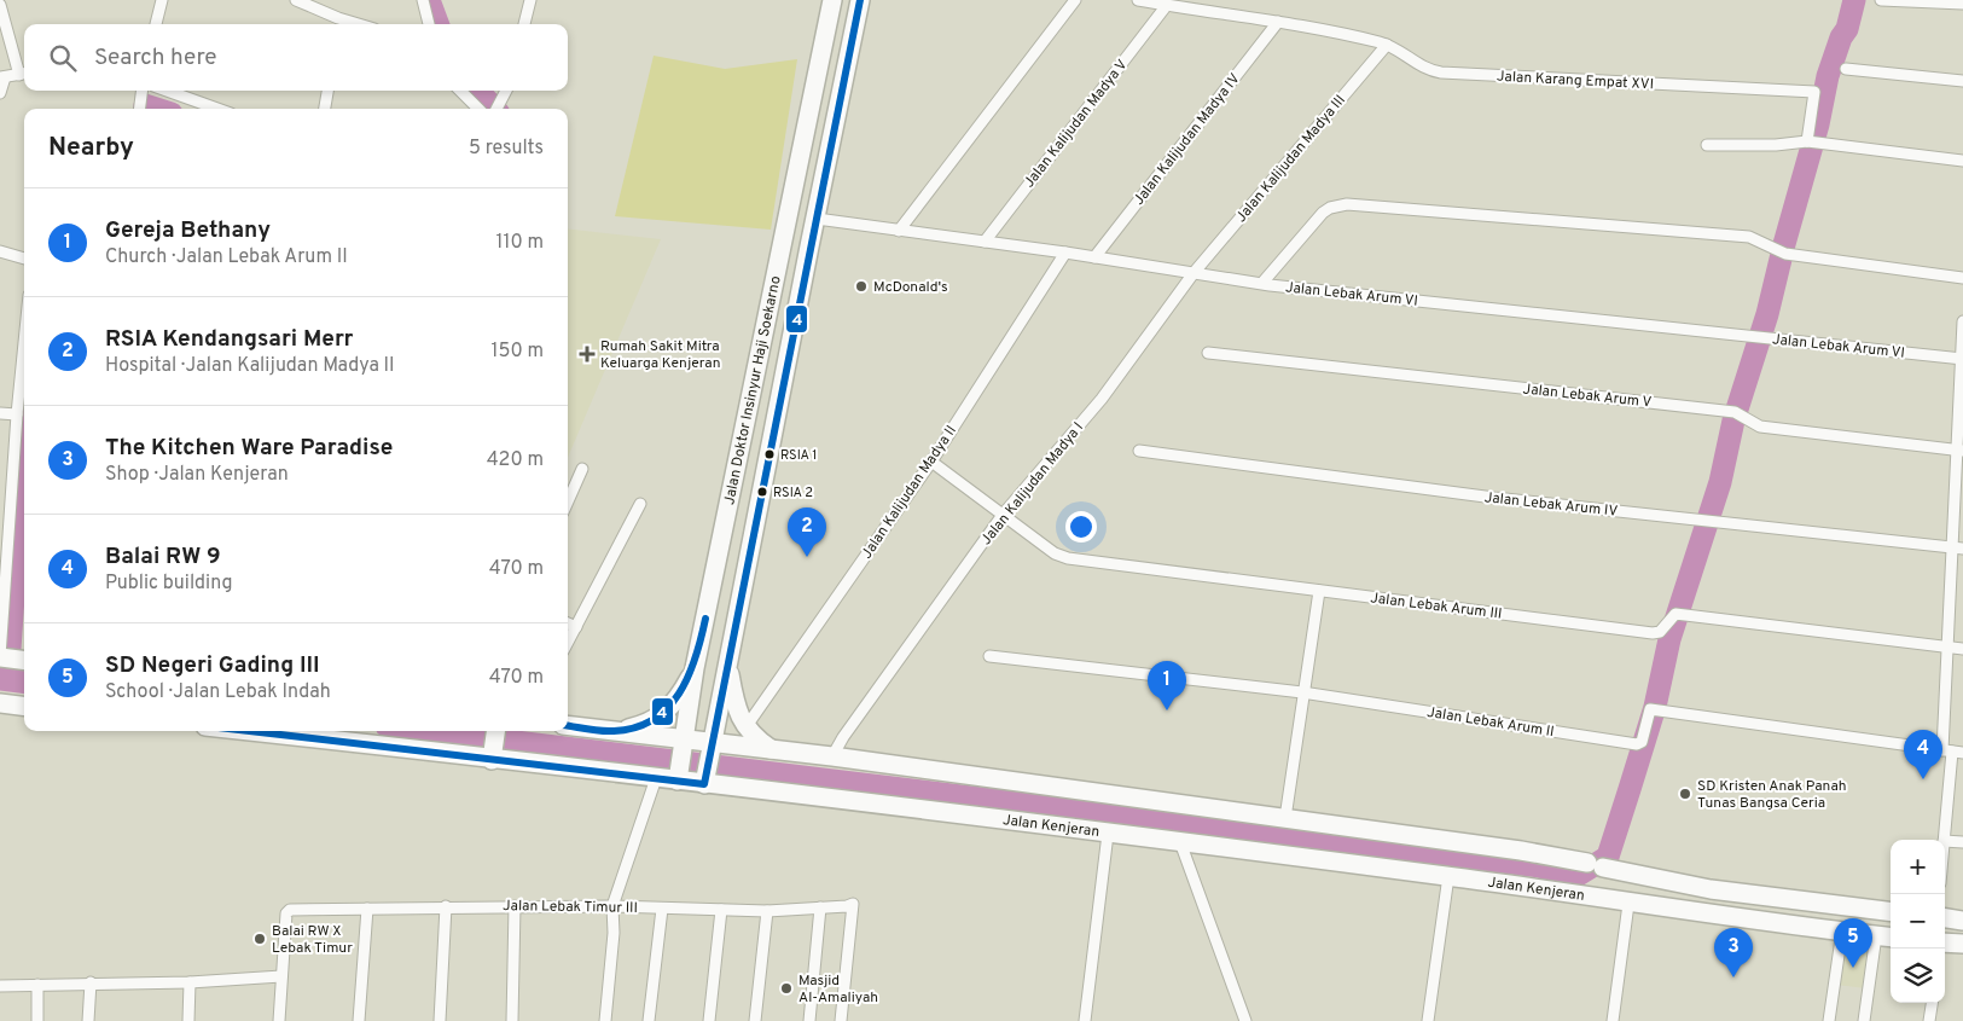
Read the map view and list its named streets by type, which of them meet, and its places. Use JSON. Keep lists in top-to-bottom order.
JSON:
{
  "streets": {
    "main road": ["Jalan Doktor Insinyur Haji Soekarno", "Jalan Kenjeran"],
    "street": [
      "Jalan Karang Empat XVI",
      "Jalan Kalijudan Madya V",
      "Jalan Kalijudan Madya IV",
      "Jalan Kalijudan Madya III",
      "Jalan Lebak Arum VI",
      "Jalan Lebak Arum V",
      "Jalan Kalijudan Madya I",
      "Jalan Kalijudan Madya II",
      "Jalan Lebak Arum IV",
      "Jalan Lebak Arum III",
      "Jalan Lebak Arum II",
      "Jalan Lebak Timur III"
    ]
  },
  "crossings": [
    ["Jalan Karang Empat XVI", "Jalan Kalijudan Madya V"],
    ["Jalan Karang Empat XVI", "Jalan Kalijudan Madya IV"],
    ["Jalan Karang Empat XVI", "Jalan Kalijudan Madya III"],
    ["Jalan Kalijudan Madya III", "Jalan Kalijudan Madya I"],
    ["Jalan Doktor Insinyur Haji Soekarno", "Jalan Kenjeran"],
    ["Jalan Kalijudan Madya I", "Jalan Lebak Arum III"],
    ["Jalan Kalijudan Madya II", "Jalan Lebak Arum III"]
  ],
  "places": {
    "other": [
      "McDonald's",
      "RSIA 1",
      "RSIA 2",
      "SD Kristen Anak Panah Tunas Bangsa Ceria",
      "Balai RW X Lebak Timur",
      "Masjid Al-Amaliyah"
    ],
    "health": ["Rumah Sakit Mitra Keluarga Kenjeran"]
  },
  "lines": ["transit line 4"],
  "page": {
    "search": "Search here",
    "heading": ["Nearby", "5 results"],
    "list": [
      {
        "mark": "1",
        "name": "Gereja Bethany",
        "note": "Church · Jalan Lebak Arum II",
        "value": "110 m"
      },
      {
        "mark": "2",
        "name": "RSIA Kendangsari Merr",
        "note": "Hospital · Jalan Kalijudan Madya II",
        "value": "150 m"
      },
      {
        "mark": "3",
        "name": "The Kitchen Ware Paradise",
        "note": "Shop · Jalan Kenjeran",
        "value": "420 m"
      },
      {
        "mark": "4",
        "name": "Balai RW 9",
        "note": "Public building",
        "value": "470 m"
      },
      {
        "mark": "5",
        "name": "SD Negeri Gading III",
        "note": "School · Jalan Lebak Indah",
        "value": "470 m"
      }
    ],
    "pins": [
      "2",
      "1",
      "4",
      "5",
      "3"
    ],
    "map_buttons": ["+", "−"]
  }
}
